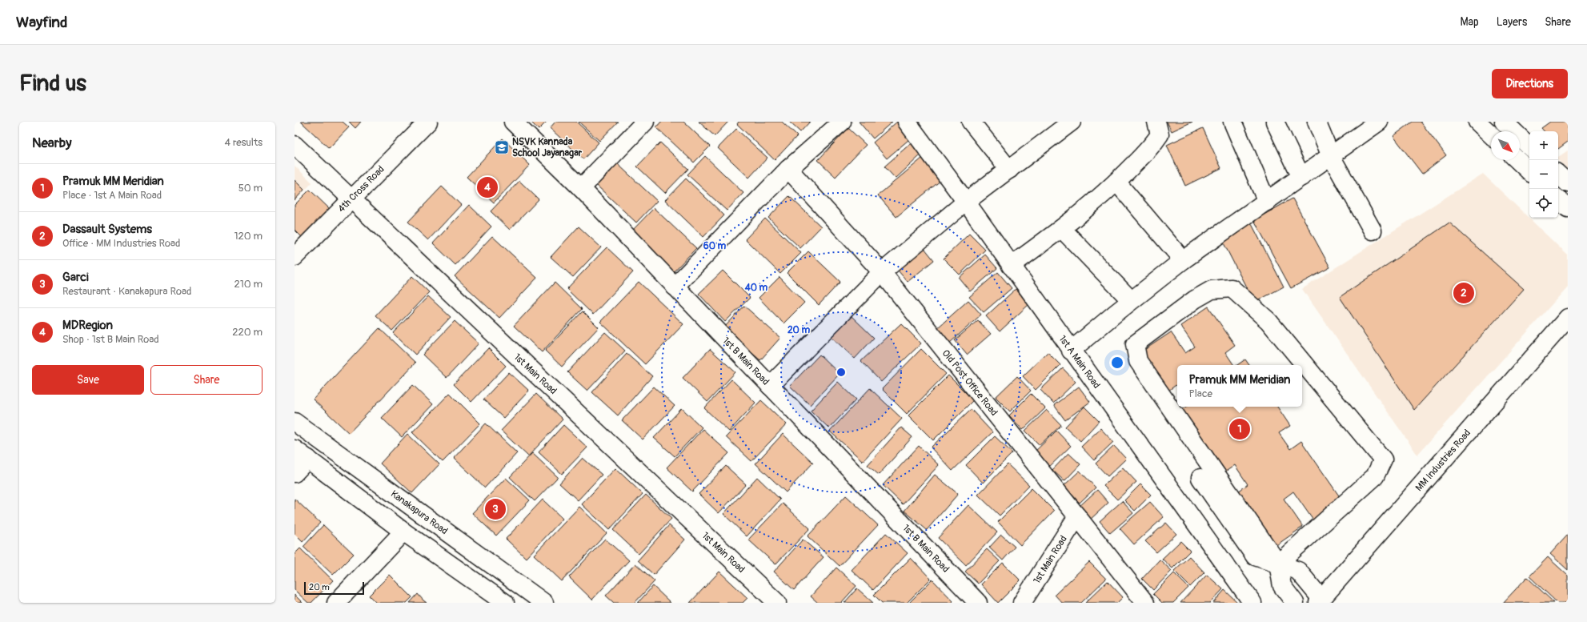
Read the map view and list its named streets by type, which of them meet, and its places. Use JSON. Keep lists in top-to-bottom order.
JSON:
{
  "streets": {
    "street": [
      "4th Cross Road",
      "1st B Main Road",
      "1st A Main Road",
      "1st Main Road",
      "Old Post Office Road",
      "MM Industries Road",
      "Kanakapura Road"
    ]
  },
  "crossings": [
    ["4th Cross Road", "1st Main Road"],
    ["1st Main Road", "Old Post Office Road"]
  ],
  "places": {
    "school or university": ["NSVK Kannada School Jayanagar"]
  },
  "scale_bar": "20 m",
  "north": "bottom right",
  "page": {
    "header": "Wayfind",
    "nav": ["Map", "Layers", "Share"],
    "buttons": [
      "Directions",
      ["Save", "Share"]
    ],
    "title": "Find us",
    "heading": ["Nearby", "4 results"],
    "map_buttons": ["+", "−"],
    "list": [
      {
        "mark": "1",
        "name": "Pramuk MM Meridian",
        "note": "Place · 1st A Main Road",
        "value": "50 m"
      },
      {
        "mark": "2",
        "name": "Dassault Systems",
        "note": "Office · MM Industries Road",
        "value": "120 m"
      },
      {
        "mark": "3",
        "name": "Garci",
        "note": "Restaurant · Kanakapura Road",
        "value": "210 m"
      },
      {
        "mark": "4",
        "name": "MDRegion",
        "note": "Shop · 1st B Main Road",
        "value": "220 m"
      }
    ],
    "pins": [
      "4",
      "2",
      "1",
      "3"
    ],
    "popup": ["Pramuk MM Meridian", "Place"],
    "scale": "20 m"
  },
  "rings": ["60 m", "40 m", "20 m"]
}
